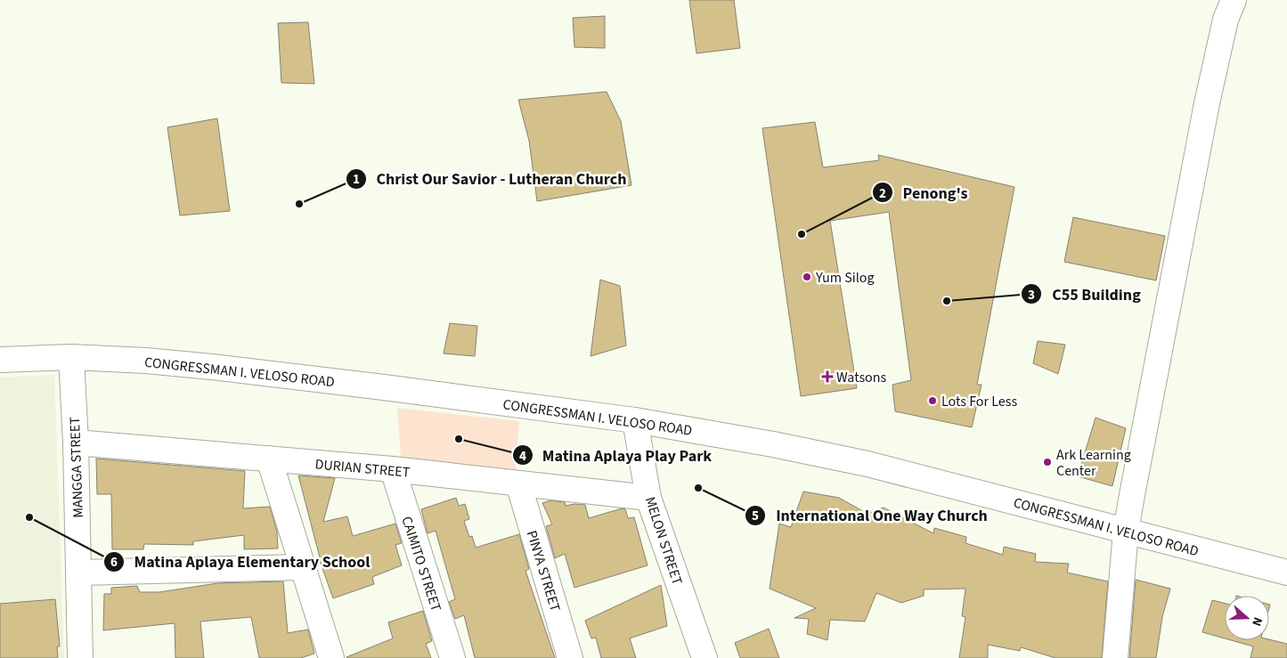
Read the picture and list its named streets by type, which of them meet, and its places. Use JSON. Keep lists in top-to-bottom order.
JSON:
{
  "streets": {
    "street": [
      "CONGRESSMAN I. VELOSO ROAD",
      "MANGGA STREET",
      "DURIAN STREET",
      "MELON STREET",
      "CAIMITO STREET",
      "PINYA STREET"
    ]
  },
  "crossings": [
    ["CONGRESSMAN I. VELOSO ROAD", "MANGGA STREET"],
    ["CONGRESSMAN I. VELOSO ROAD", "MELON STREET"],
    ["MANGGA STREET", "DURIAN STREET"],
    ["DURIAN STREET", "MELON STREET"],
    ["DURIAN STREET", "CAIMITO STREET"],
    ["DURIAN STREET", "PINYA STREET"]
  ],
  "places": {
    "other": [
      "Christ Our Savior - Lutheran Church",
      "Penong's",
      "Yum Silog",
      "C55 Building",
      "Lots For Less",
      "Matina Aplaya Play Park",
      "Ark Learning Center",
      "International One Way Church",
      "Matina Aplaya Elementary School"
    ],
    "health": ["Watsons"]
  },
  "north": "right"
}
